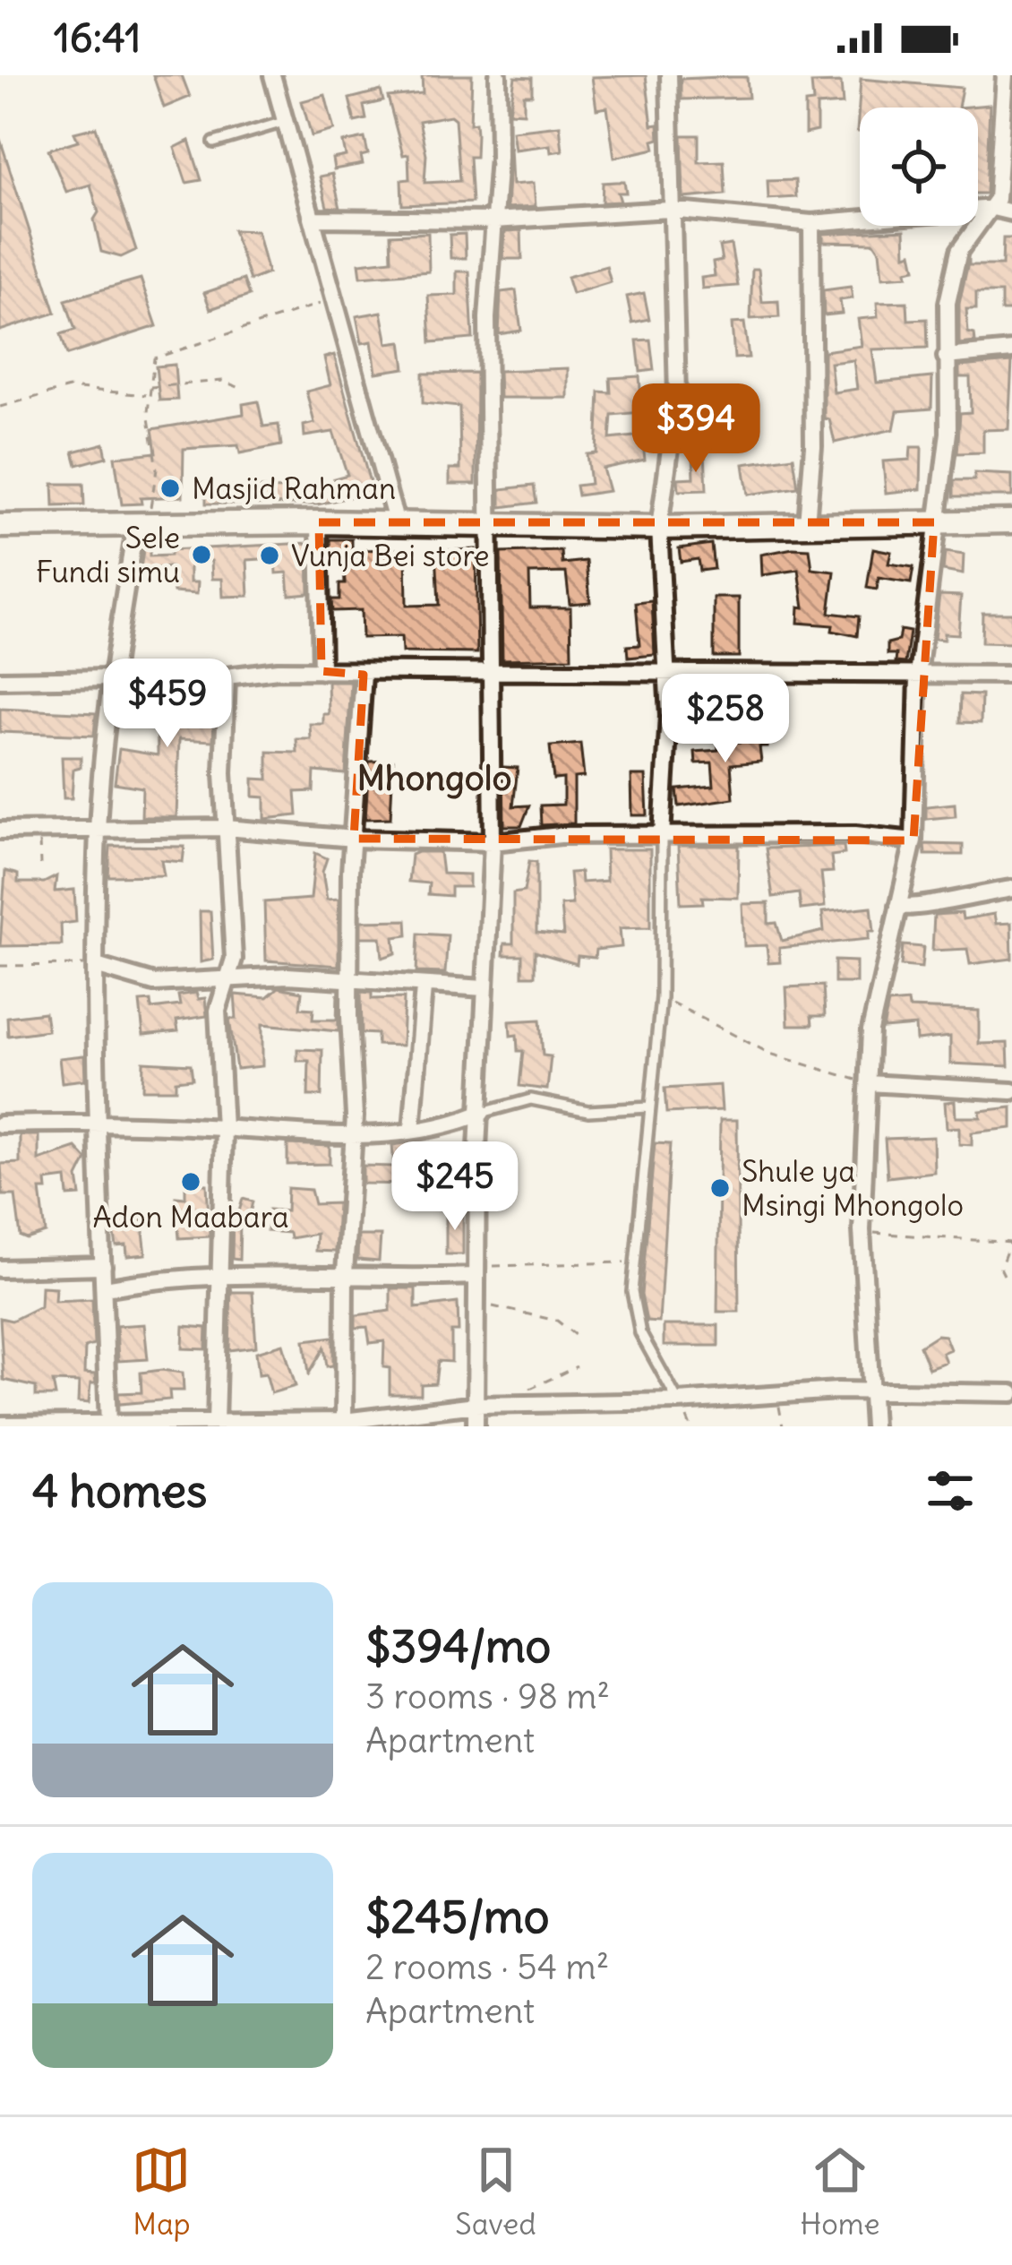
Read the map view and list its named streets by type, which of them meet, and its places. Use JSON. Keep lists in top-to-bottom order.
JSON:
{
  "districts": ["Mhongolo"],
  "places": [
    "Masjid Rahman",
    "Sele Fundi simu",
    "Vunja Bei store",
    "Adon Maabara",
    "Shule ya Msingi Mhongolo"
  ],
  "page": {
    "status": "16:41",
    "price": [
      "$394",
      "$459",
      "$258",
      "$245"
    ],
    "heading": "4 homes",
    "list": [
      {
        "name": "$394/mo",
        "note": "3 rooms · 98 m² · Apartment"
      },
      {
        "name": "$245/mo",
        "note": "2 rooms · 54 m² · Apartment"
      }
    ],
    "tabs": ["Map", "Saved", "Home"]
  }
}
